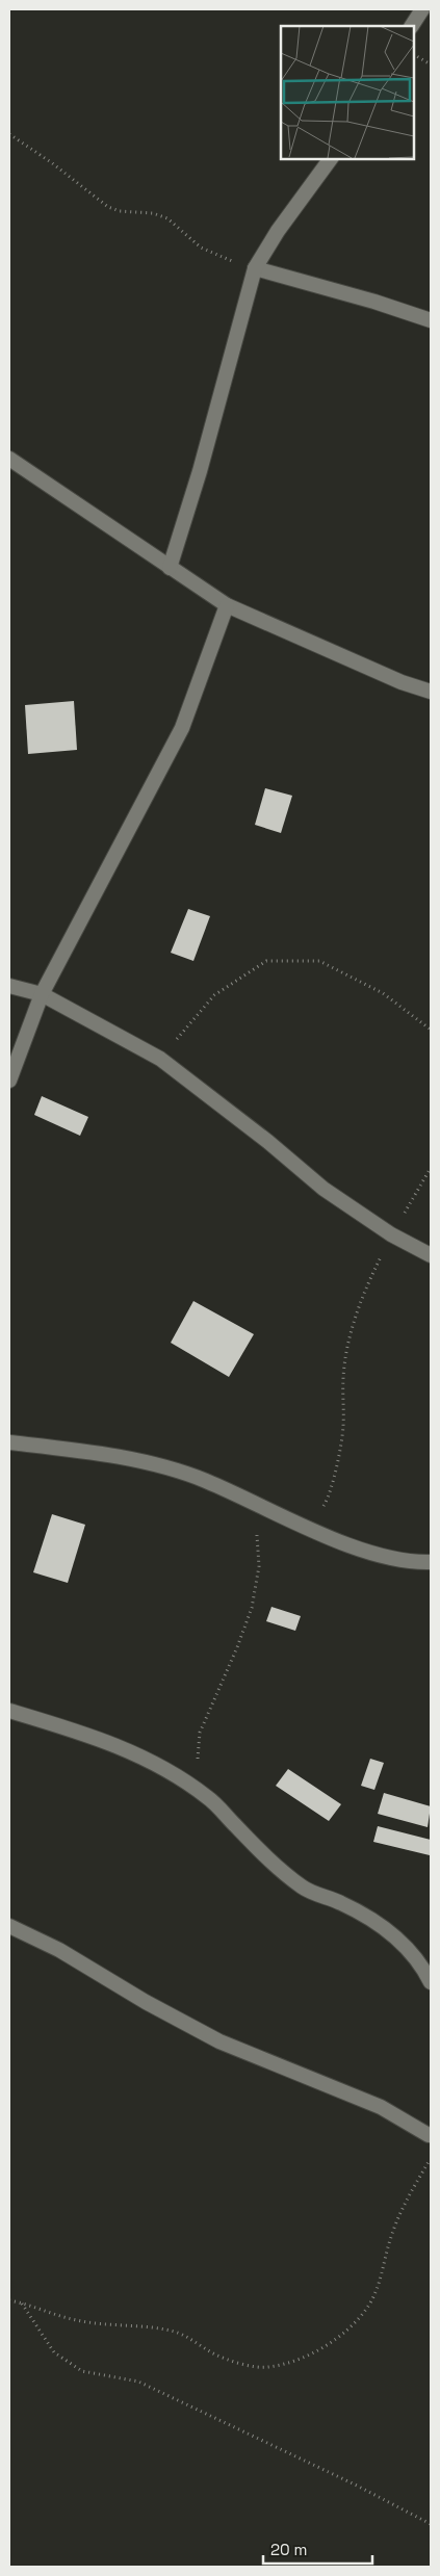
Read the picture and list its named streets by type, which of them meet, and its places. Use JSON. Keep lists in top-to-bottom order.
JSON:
{
  "scale_bar": "20 m"
}
